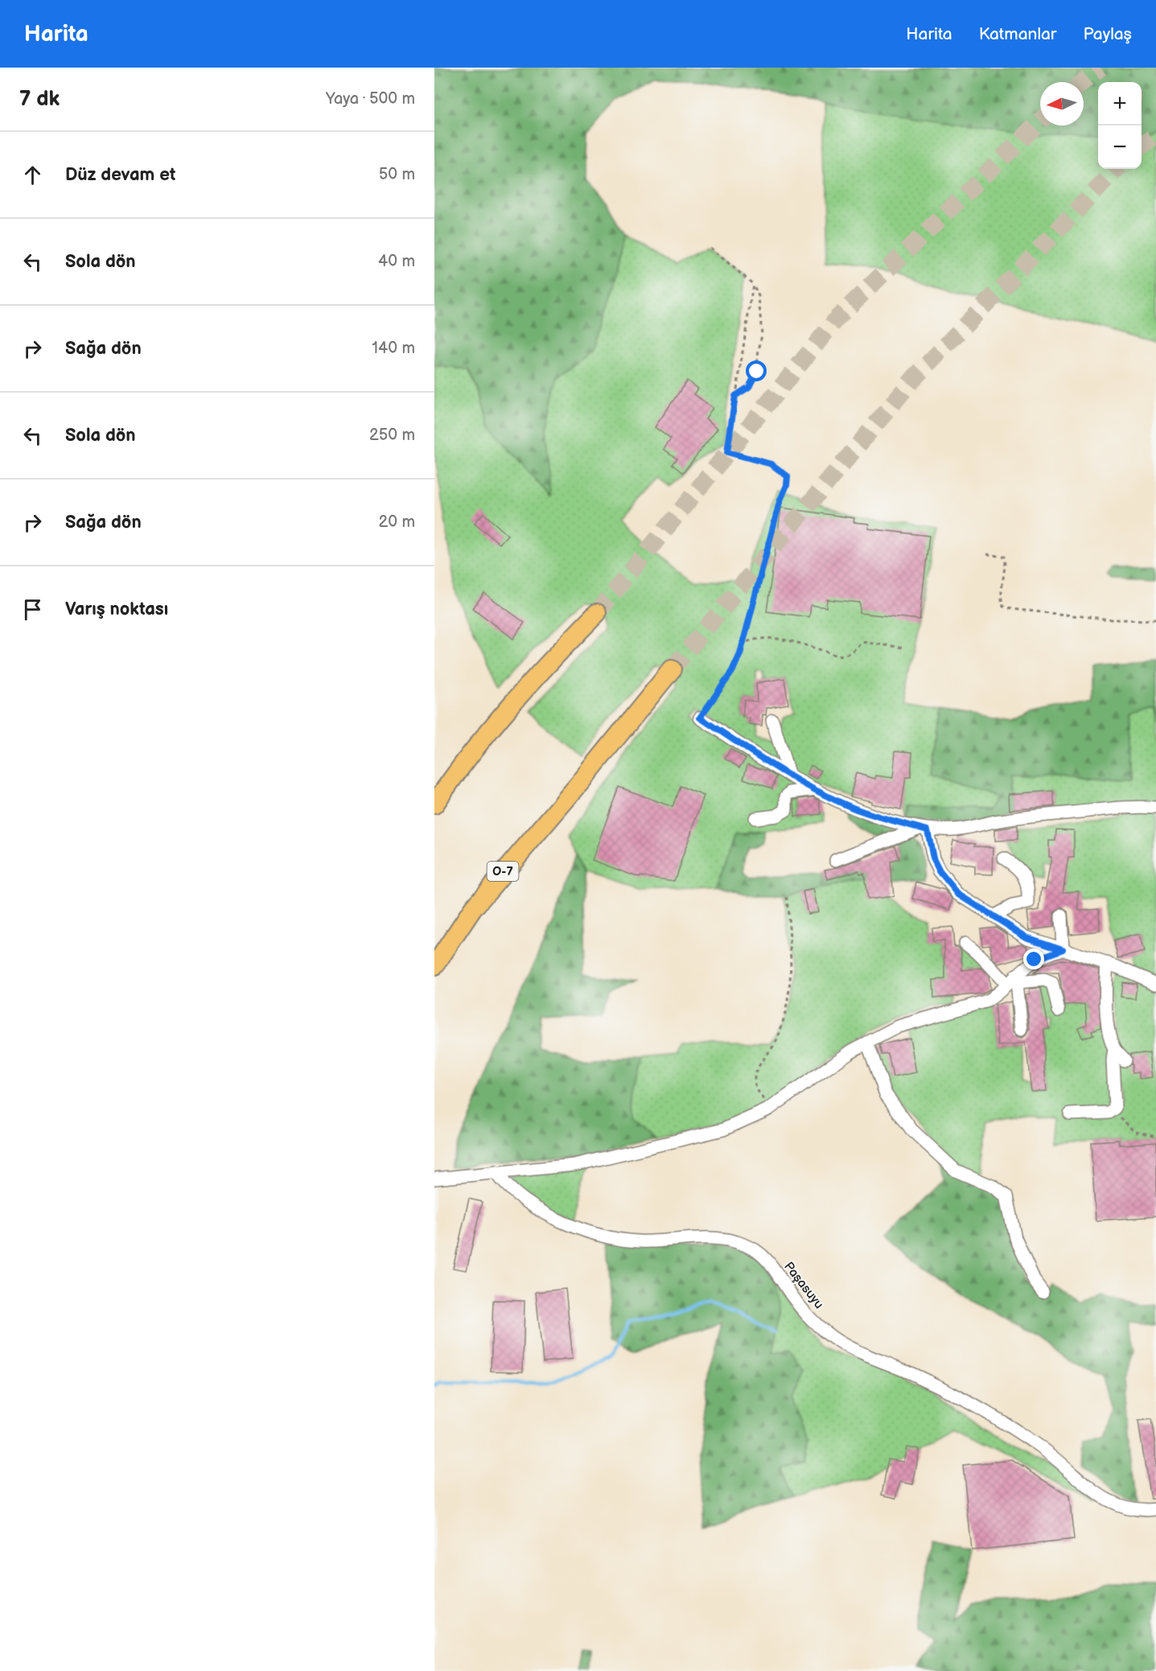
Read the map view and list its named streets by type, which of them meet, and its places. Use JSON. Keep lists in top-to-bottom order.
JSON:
{
  "streets": {
    "highway": ["O-7"],
    "street": ["Paşasuyu"]
  },
  "north": "left",
  "page": {
    "header": "Harita",
    "nav": ["Harita", "Katmanlar", "Paylaş"],
    "heading": ["7 dk", "Yaya · 500 m"],
    "map_buttons": ["+", "−"],
    "list": [
      ["Düz devam et", "50 m"],
      ["Sola dön", "40 m"],
      ["Sağa dön", "140 m"],
      ["Sola dön", "250 m"],
      ["Sağa dön", "20 m"],
      "Varış noktası"
    ]
  }
}
